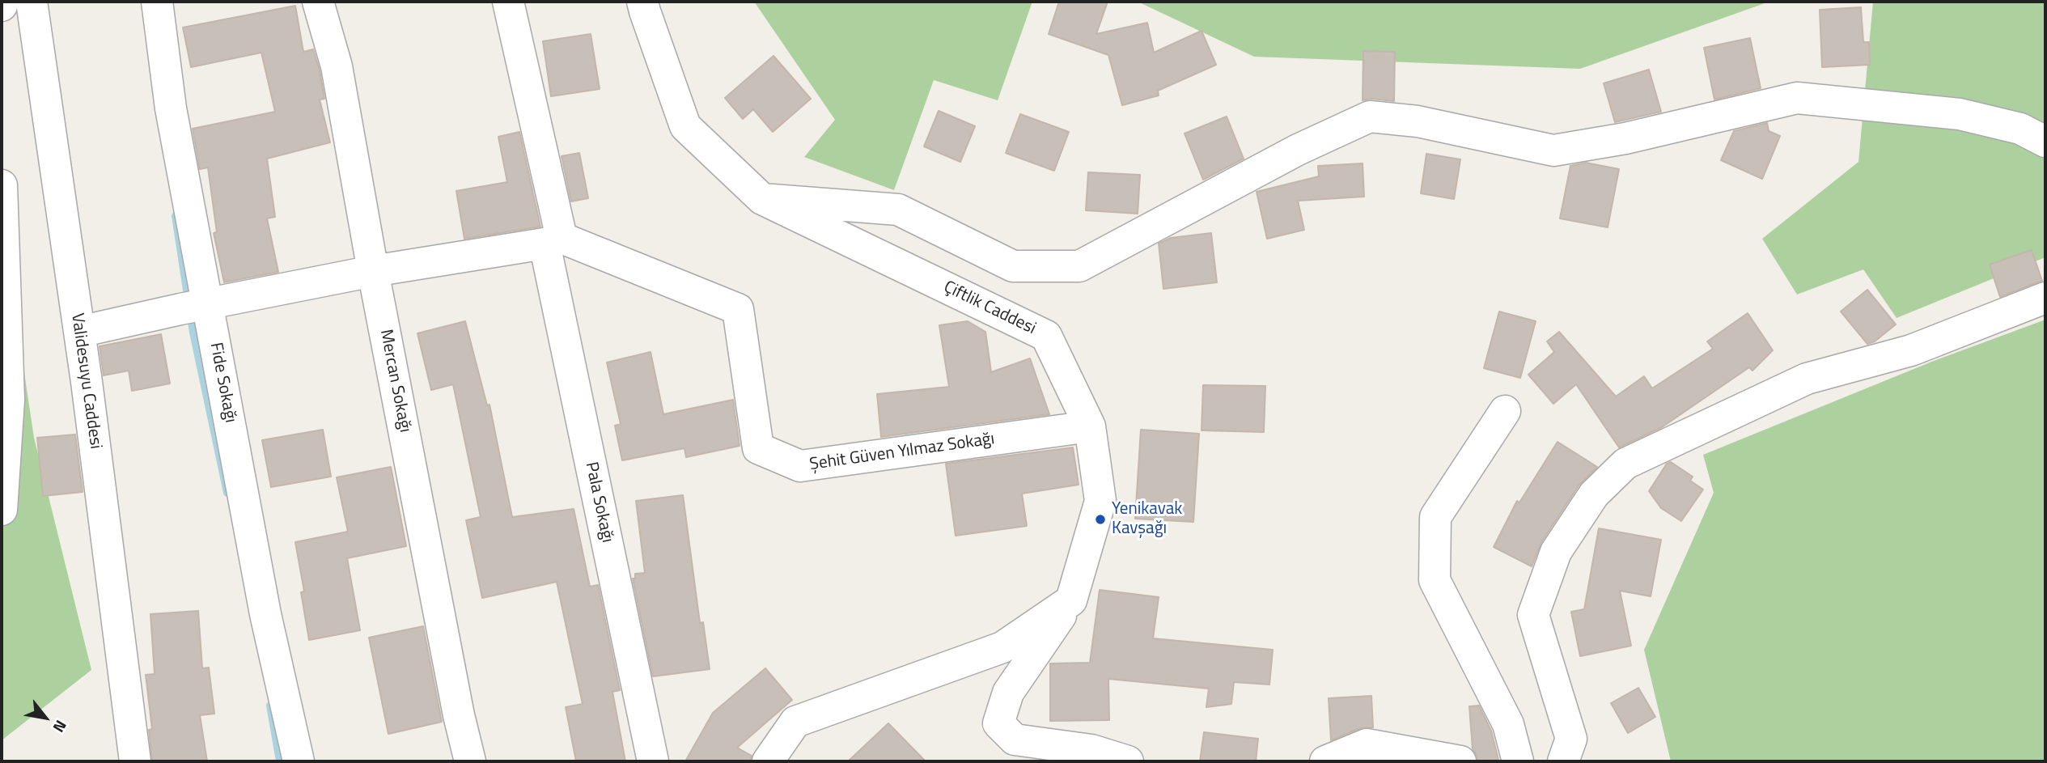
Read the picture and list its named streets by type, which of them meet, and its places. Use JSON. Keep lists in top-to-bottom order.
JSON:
{
  "streets": {
    "street": [
      "Çiftlik Caddesi",
      "Validesuyu Caddesi",
      "Mercan Sokağı",
      "Fide Sokağı",
      "Şehit Güven Yılmaz Sokağı",
      "Pala Sokağı"
    ]
  },
  "crossings": [
    ["Çiftlik Caddesi", "Şehit Güven Yılmaz Sokağı"],
    ["Şehit Güven Yılmaz Sokağı", "Pala Sokağı"]
  ],
  "places": ["Yenikavak Kavşağı"],
  "north": "bottom right"
}
